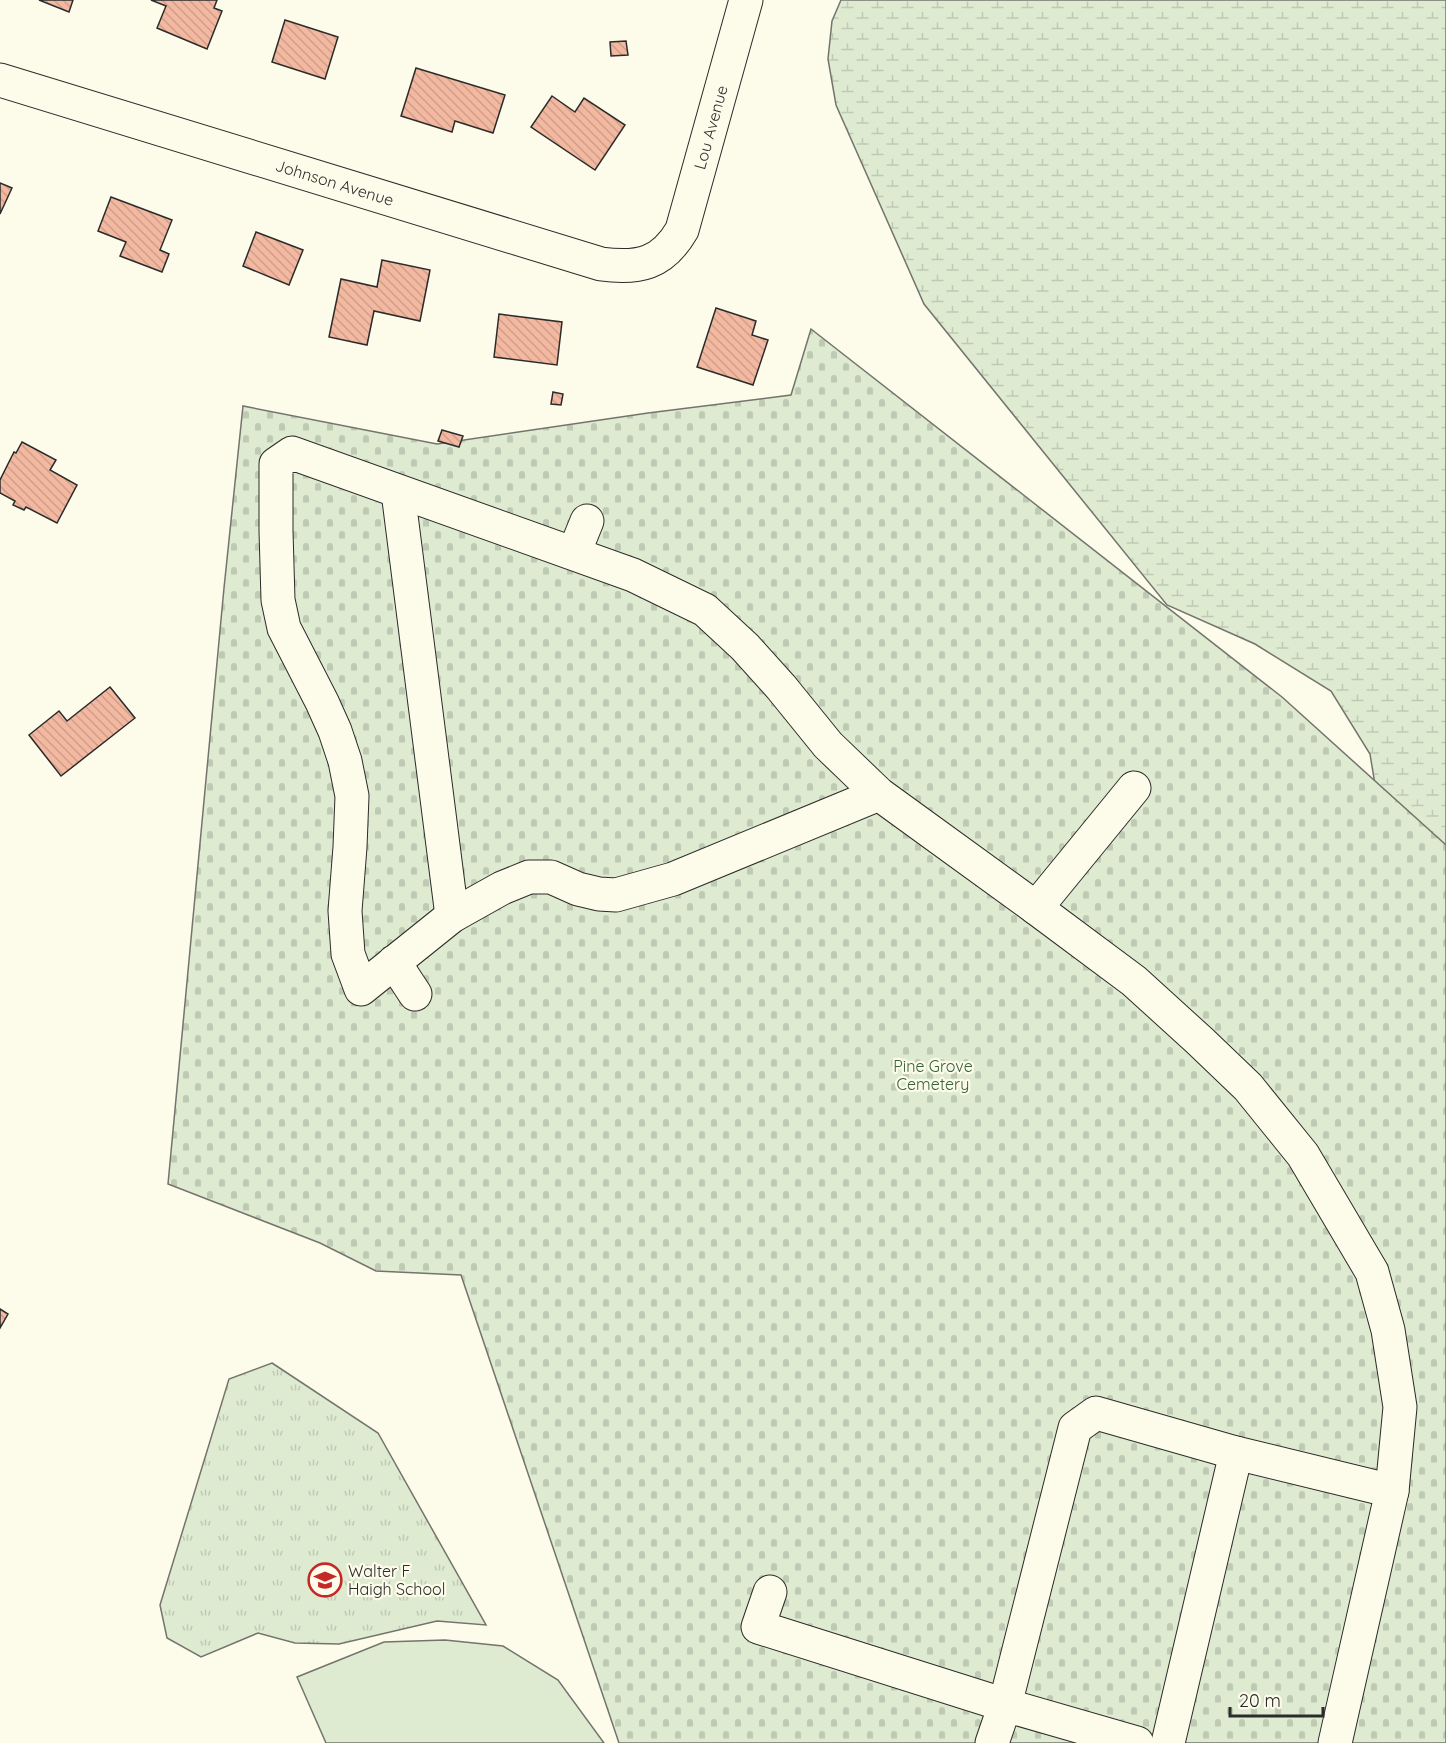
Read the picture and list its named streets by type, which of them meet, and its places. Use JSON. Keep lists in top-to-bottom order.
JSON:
{
  "streets": {
    "street": ["Lou Avenue", "Johnson Avenue"]
  },
  "crossings": [
    ["Lou Avenue", "Johnson Avenue"]
  ],
  "parks": ["Pine Grove Cemetery"],
  "places": {
    "school or university": ["Walter F Haigh School"]
  },
  "scale_bar": "20 m"
}
